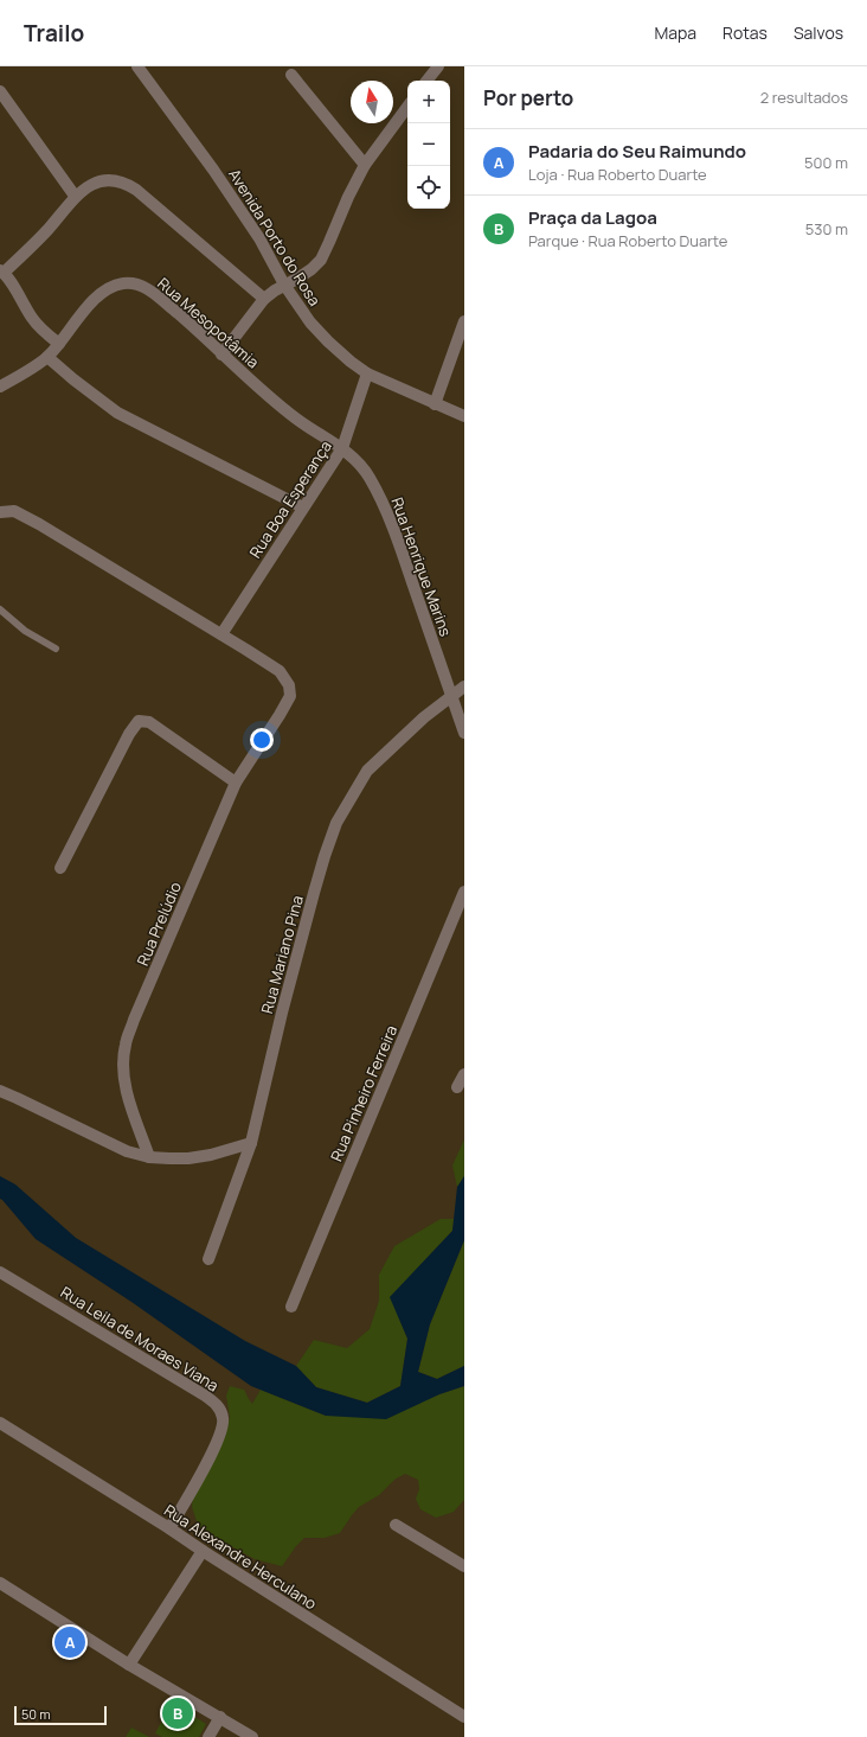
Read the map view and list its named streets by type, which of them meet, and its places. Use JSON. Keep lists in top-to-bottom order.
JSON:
{
  "streets": {
    "street": [
      "Avenida Porto do Rosa",
      "Rua Mesopotâmia",
      "Rua Boa Esperança",
      "Rua Henrique Marins",
      "Rua Prelúdio",
      "Rua Mariano Pina",
      "Rua Pinheiro Ferreira",
      "Rua Leila de Moraes Viana",
      "Rua Alexandre Herculano"
    ]
  },
  "crossings": [
    ["Avenida Porto do Rosa", "Rua Boa Esperança"],
    ["Rua Mesopotâmia", "Rua Boa Esperança"],
    ["Rua Mesopotâmia", "Rua Henrique Marins"],
    ["Rua Boa Esperança", "Rua Henrique Marins"],
    ["Rua Boa Esperança", "Rua Prelúdio"],
    ["Rua Henrique Marins", "Rua Mariano Pina"],
    ["Rua Leila de Moraes Viana", "Rua Alexandre Herculano"]
  ],
  "scale_bar": "50 m",
  "north": "top",
  "page": {
    "header": "Trailo",
    "nav": ["Mapa", "Rotas", "Salvos"],
    "heading": ["Por perto", "2 resultados"],
    "map_buttons": ["+", "−"],
    "list": [
      {
        "mark": "A",
        "name": "Padaria do Seu Raimundo",
        "note": "Loja · Rua Roberto Duarte",
        "value": "500 m"
      },
      {
        "mark": "B",
        "name": "Praça da Lagoa",
        "note": "Parque · Rua Roberto Duarte",
        "value": "530 m"
      }
    ],
    "pins": ["A", "B"],
    "scale": "50 m"
  }
}
